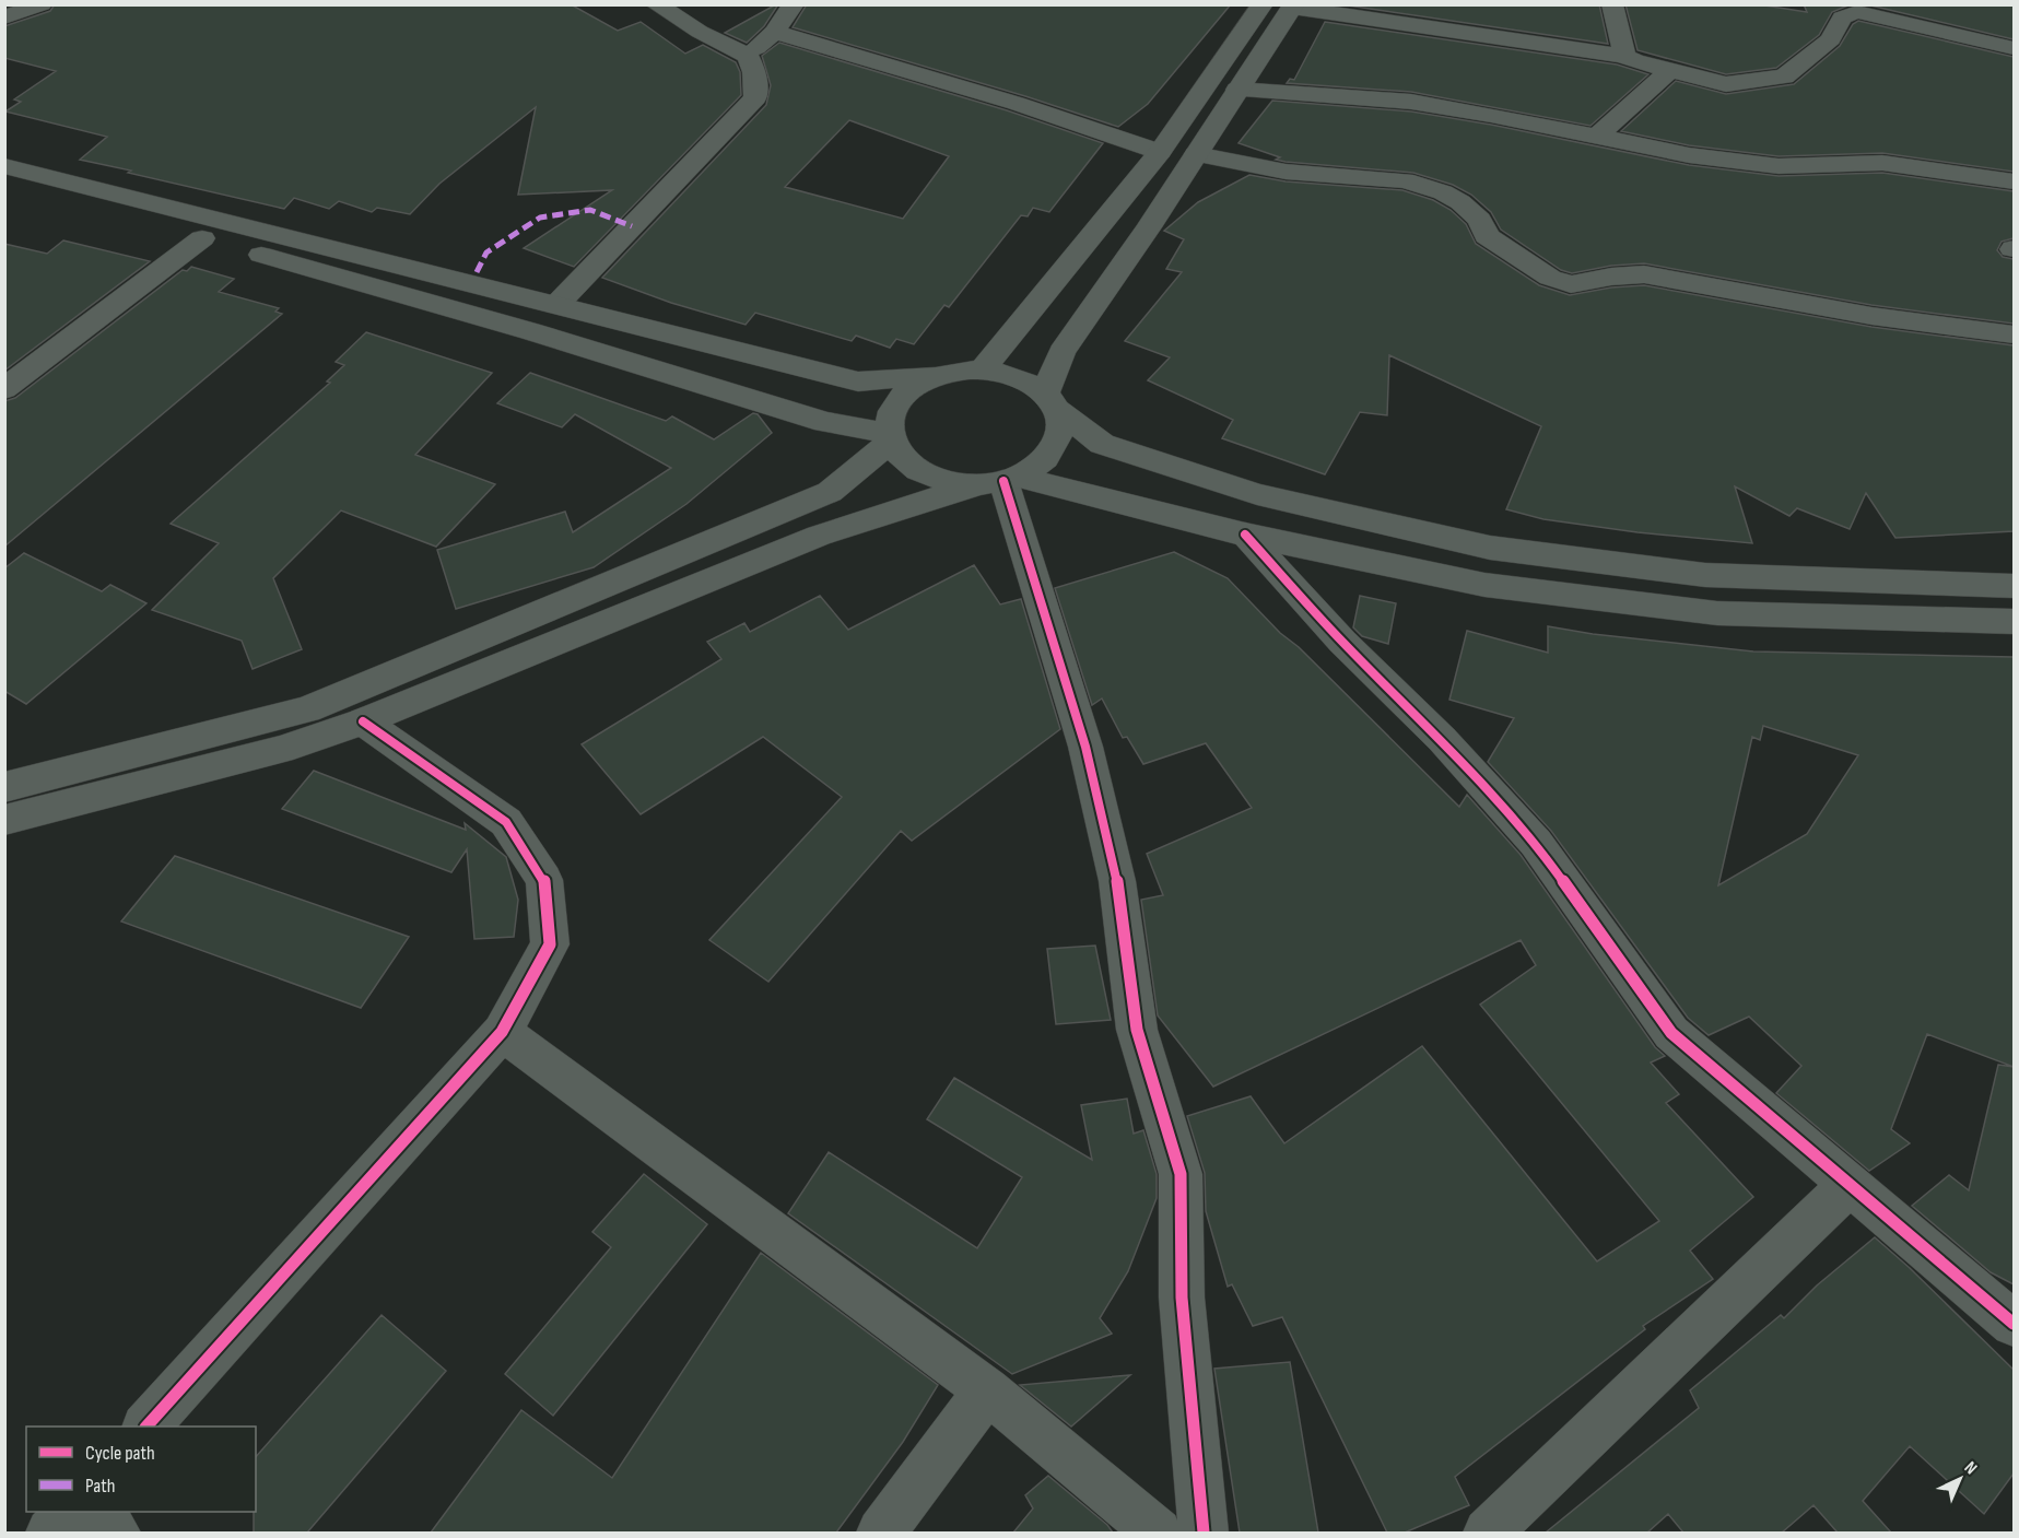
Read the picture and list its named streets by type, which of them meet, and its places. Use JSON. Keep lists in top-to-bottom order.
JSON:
{
  "legend": ["Cycle path", "Path"],
  "north": "top right"
}
